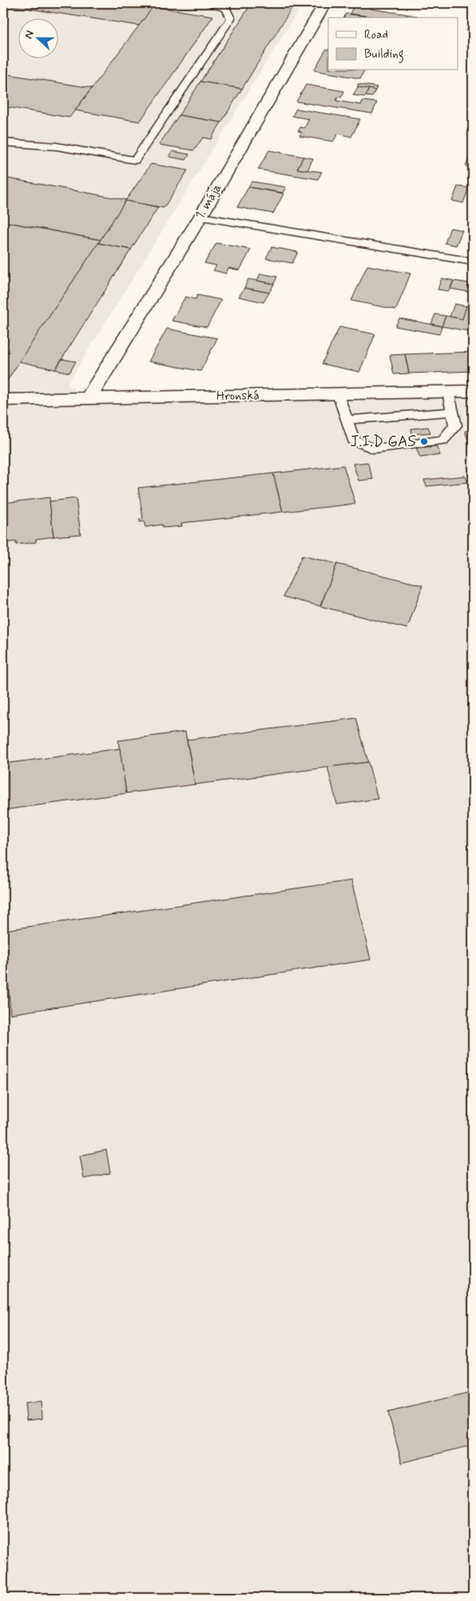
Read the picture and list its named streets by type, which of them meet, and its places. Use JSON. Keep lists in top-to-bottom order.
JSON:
{
  "streets": {
    "street": ["1. mája", "Hronská"]
  },
  "crossings": [
    ["1. mája", "Hronská"]
  ],
  "places": ["J.I.D GAS"],
  "legend": ["Road", "Building"],
  "north": "left"
}
